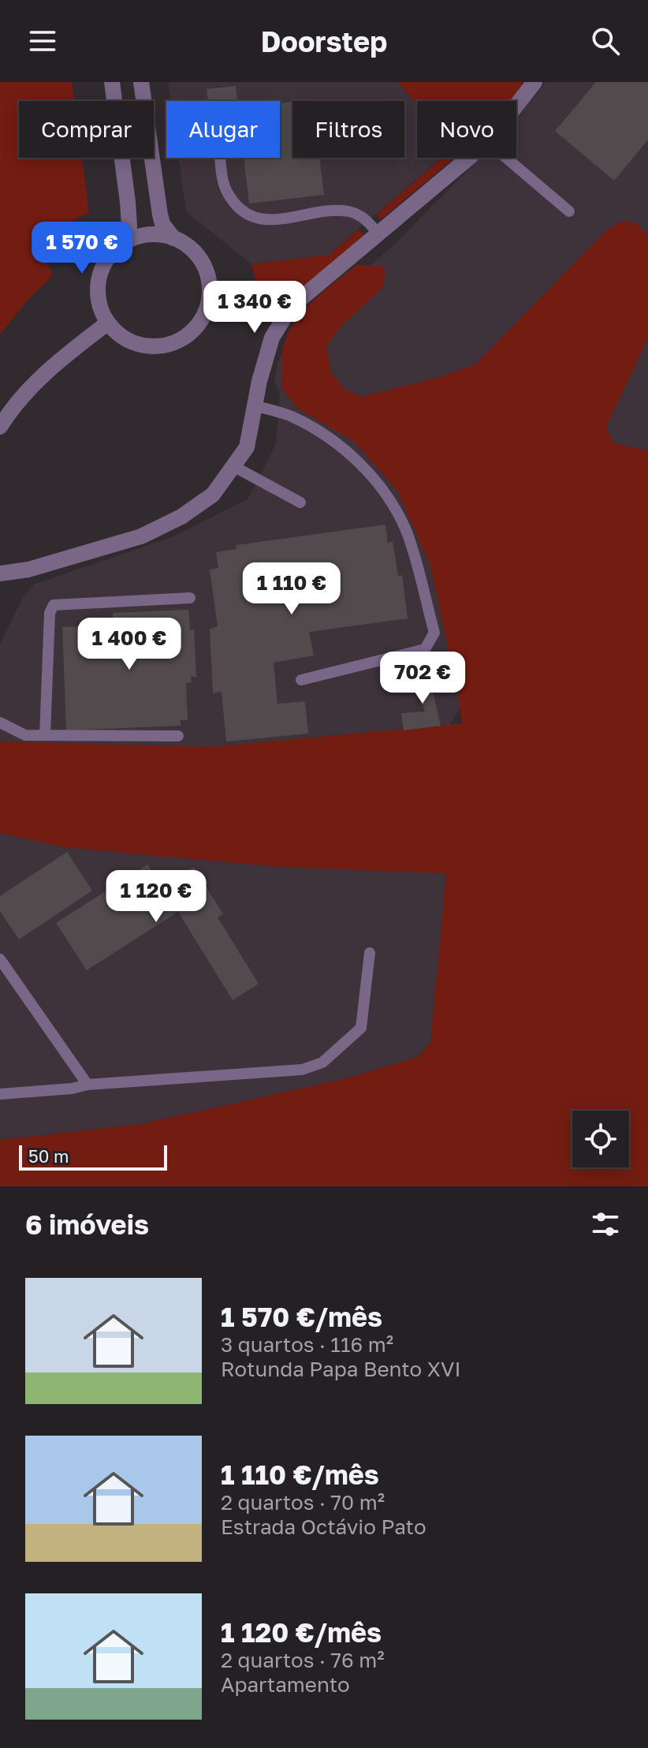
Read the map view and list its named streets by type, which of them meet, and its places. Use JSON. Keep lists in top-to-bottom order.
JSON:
{
  "scale_bar": "50 m",
  "page": {
    "header": "Doorstep",
    "chip": [
      "Comprar",
      "Alugar",
      "Filtros",
      "Novo"
    ],
    "price": [
      "1 570 €",
      "1 340 €",
      "1 110 €",
      "1 400 €",
      "702 €",
      "1 120 €"
    ],
    "scale": "50 m",
    "heading": "6 imóveis",
    "list": [
      {
        "name": "1 570 €/mês",
        "note": "3 quartos · 116 m² · Rotunda Papa Bento XVI"
      },
      {
        "name": "1 110 €/mês",
        "note": "2 quartos · 70 m² · Estrada Octávio Pato"
      },
      {
        "name": "1 120 €/mês",
        "note": "2 quartos · 76 m² · Apartamento"
      }
    ]
  }
}
